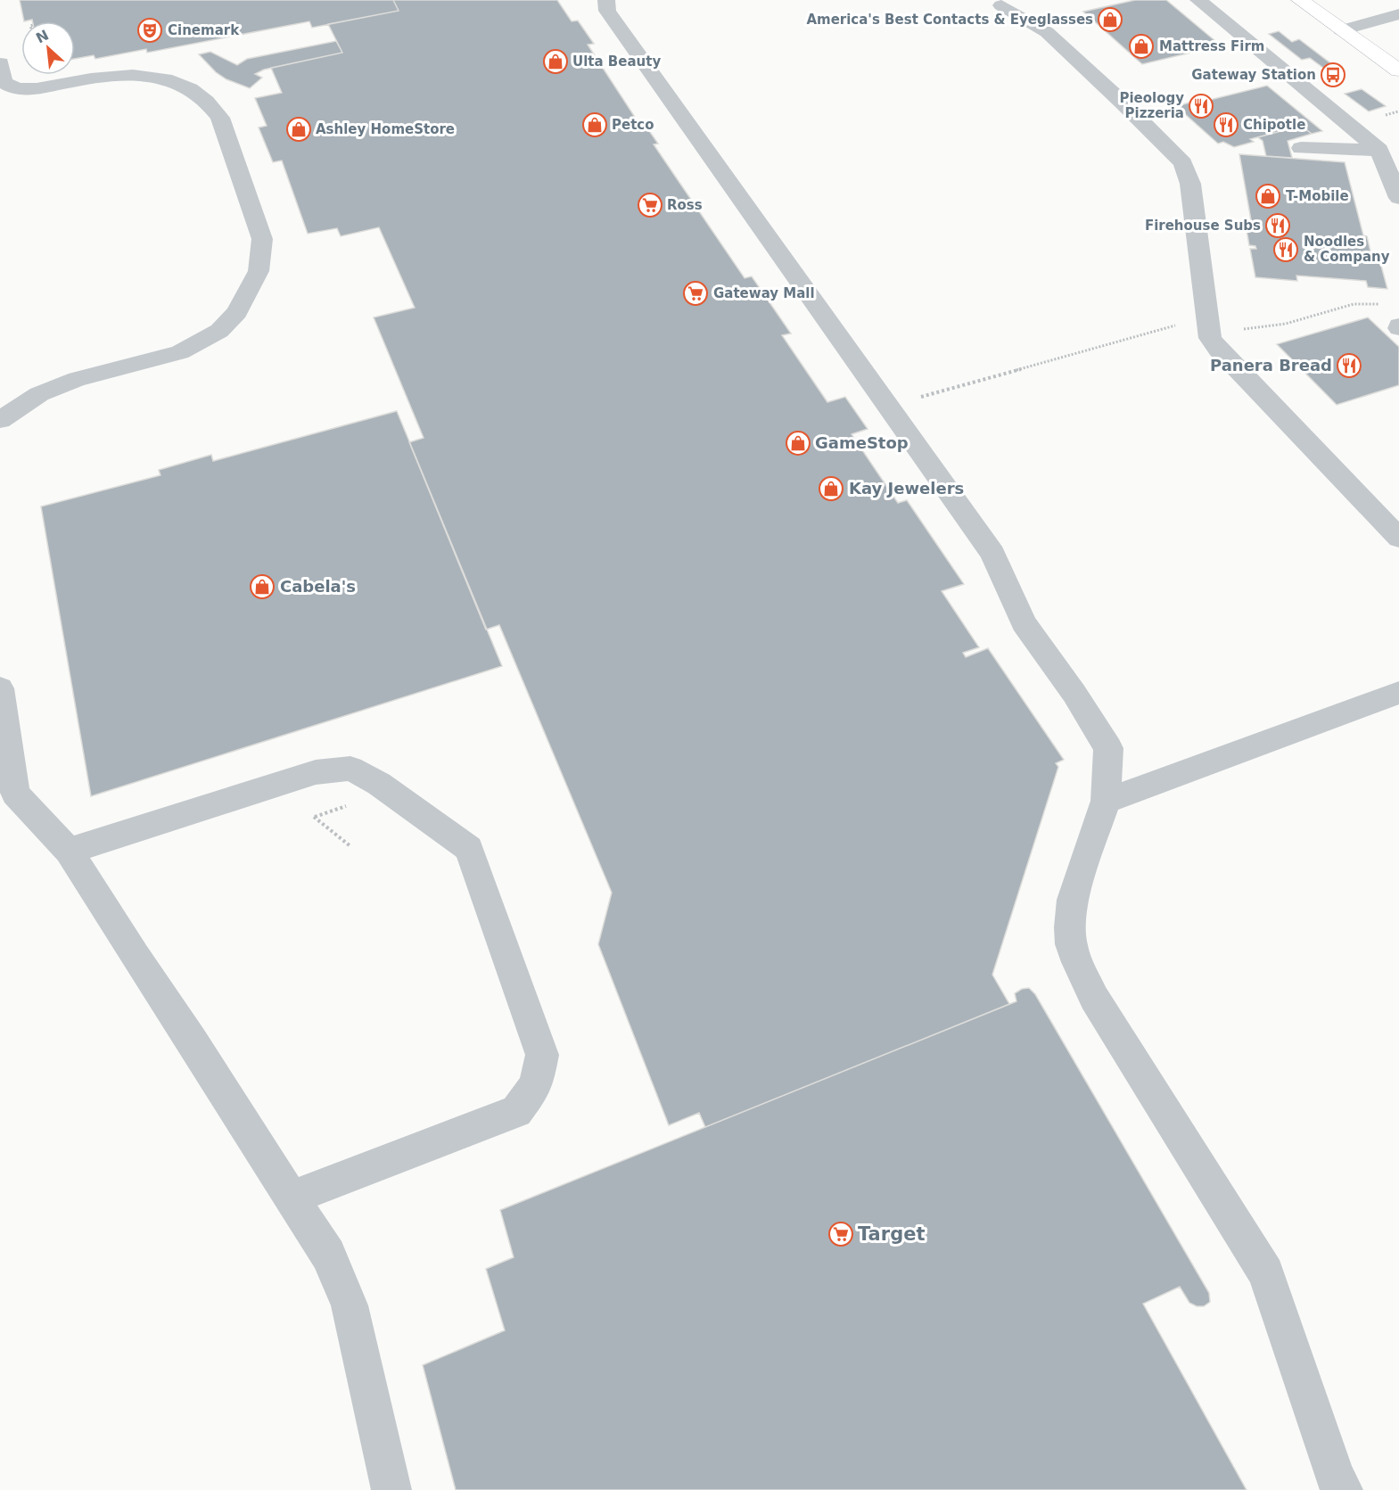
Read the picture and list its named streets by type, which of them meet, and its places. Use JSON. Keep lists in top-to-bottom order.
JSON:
{
  "places": {
    "shop": [
      "America's Best Contacts & Eyeglasses",
      "Mattress Firm",
      "Ulta Beauty",
      "Petco",
      "Ashley HomeStore",
      "T-Mobile",
      "GameStop",
      "Kay Jewelers",
      "Cabela's"
    ],
    "theatre": ["Cinemark"],
    "bus stop": ["Gateway Station"],
    "restaurant": [
      "Pieology Pizzeria",
      "Chipotle",
      "Firehouse Subs",
      "Noodles & Company",
      "Panera Bread"
    ],
    "supermarket": ["Ross", "Gateway Mall", "Target"]
  },
  "north": "top left"
}
